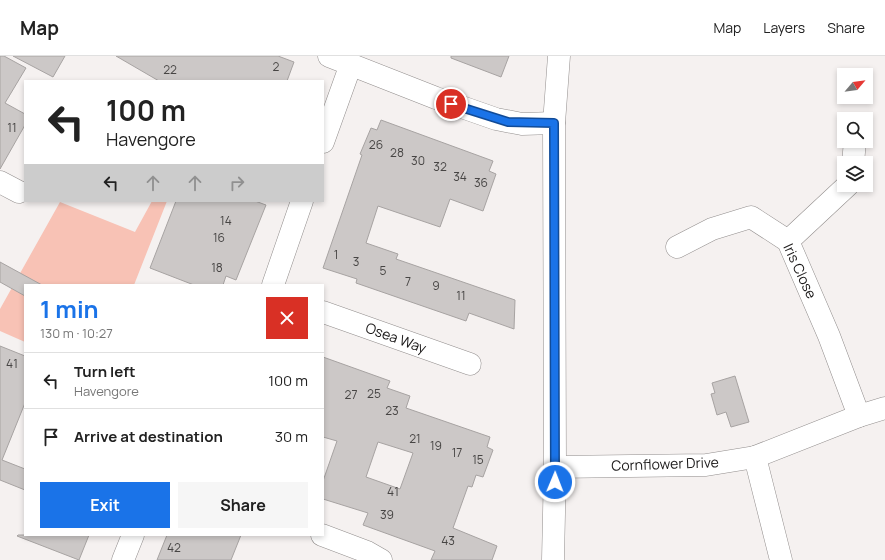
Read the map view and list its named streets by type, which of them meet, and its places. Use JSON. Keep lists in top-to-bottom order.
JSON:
{
  "streets": {
    "street": ["Iris Close", "Osea Way", "Cornflower Drive"]
  },
  "crossings": [
    ["Iris Close", "Cornflower Drive"]
  ],
  "house_numbers": [
    "2",
    "22",
    "11",
    "26",
    "28",
    "30",
    "32",
    "34",
    "36",
    "14",
    "16",
    "1",
    "3",
    "18",
    "5",
    "7",
    "9",
    "11",
    "41",
    "25",
    "27",
    "23",
    "21",
    "19",
    "17",
    "15",
    "41",
    "39",
    "43",
    "42"
  ],
  "north": "top right",
  "page": {
    "header": "Map",
    "nav": ["Map", "Layers", "Share"],
    "turn": ["100 m", "Havengore"],
    "heading": ["1 min", "130 m · 10:27"],
    "list": [
      {
        "name": "Turn left",
        "note": "Havengore",
        "value": "100 m"
      },
      {
        "name": "Arrive at destination",
        "value": "30 m"
      }
    ],
    "buttons": ["Exit", "Share"]
  }
}
